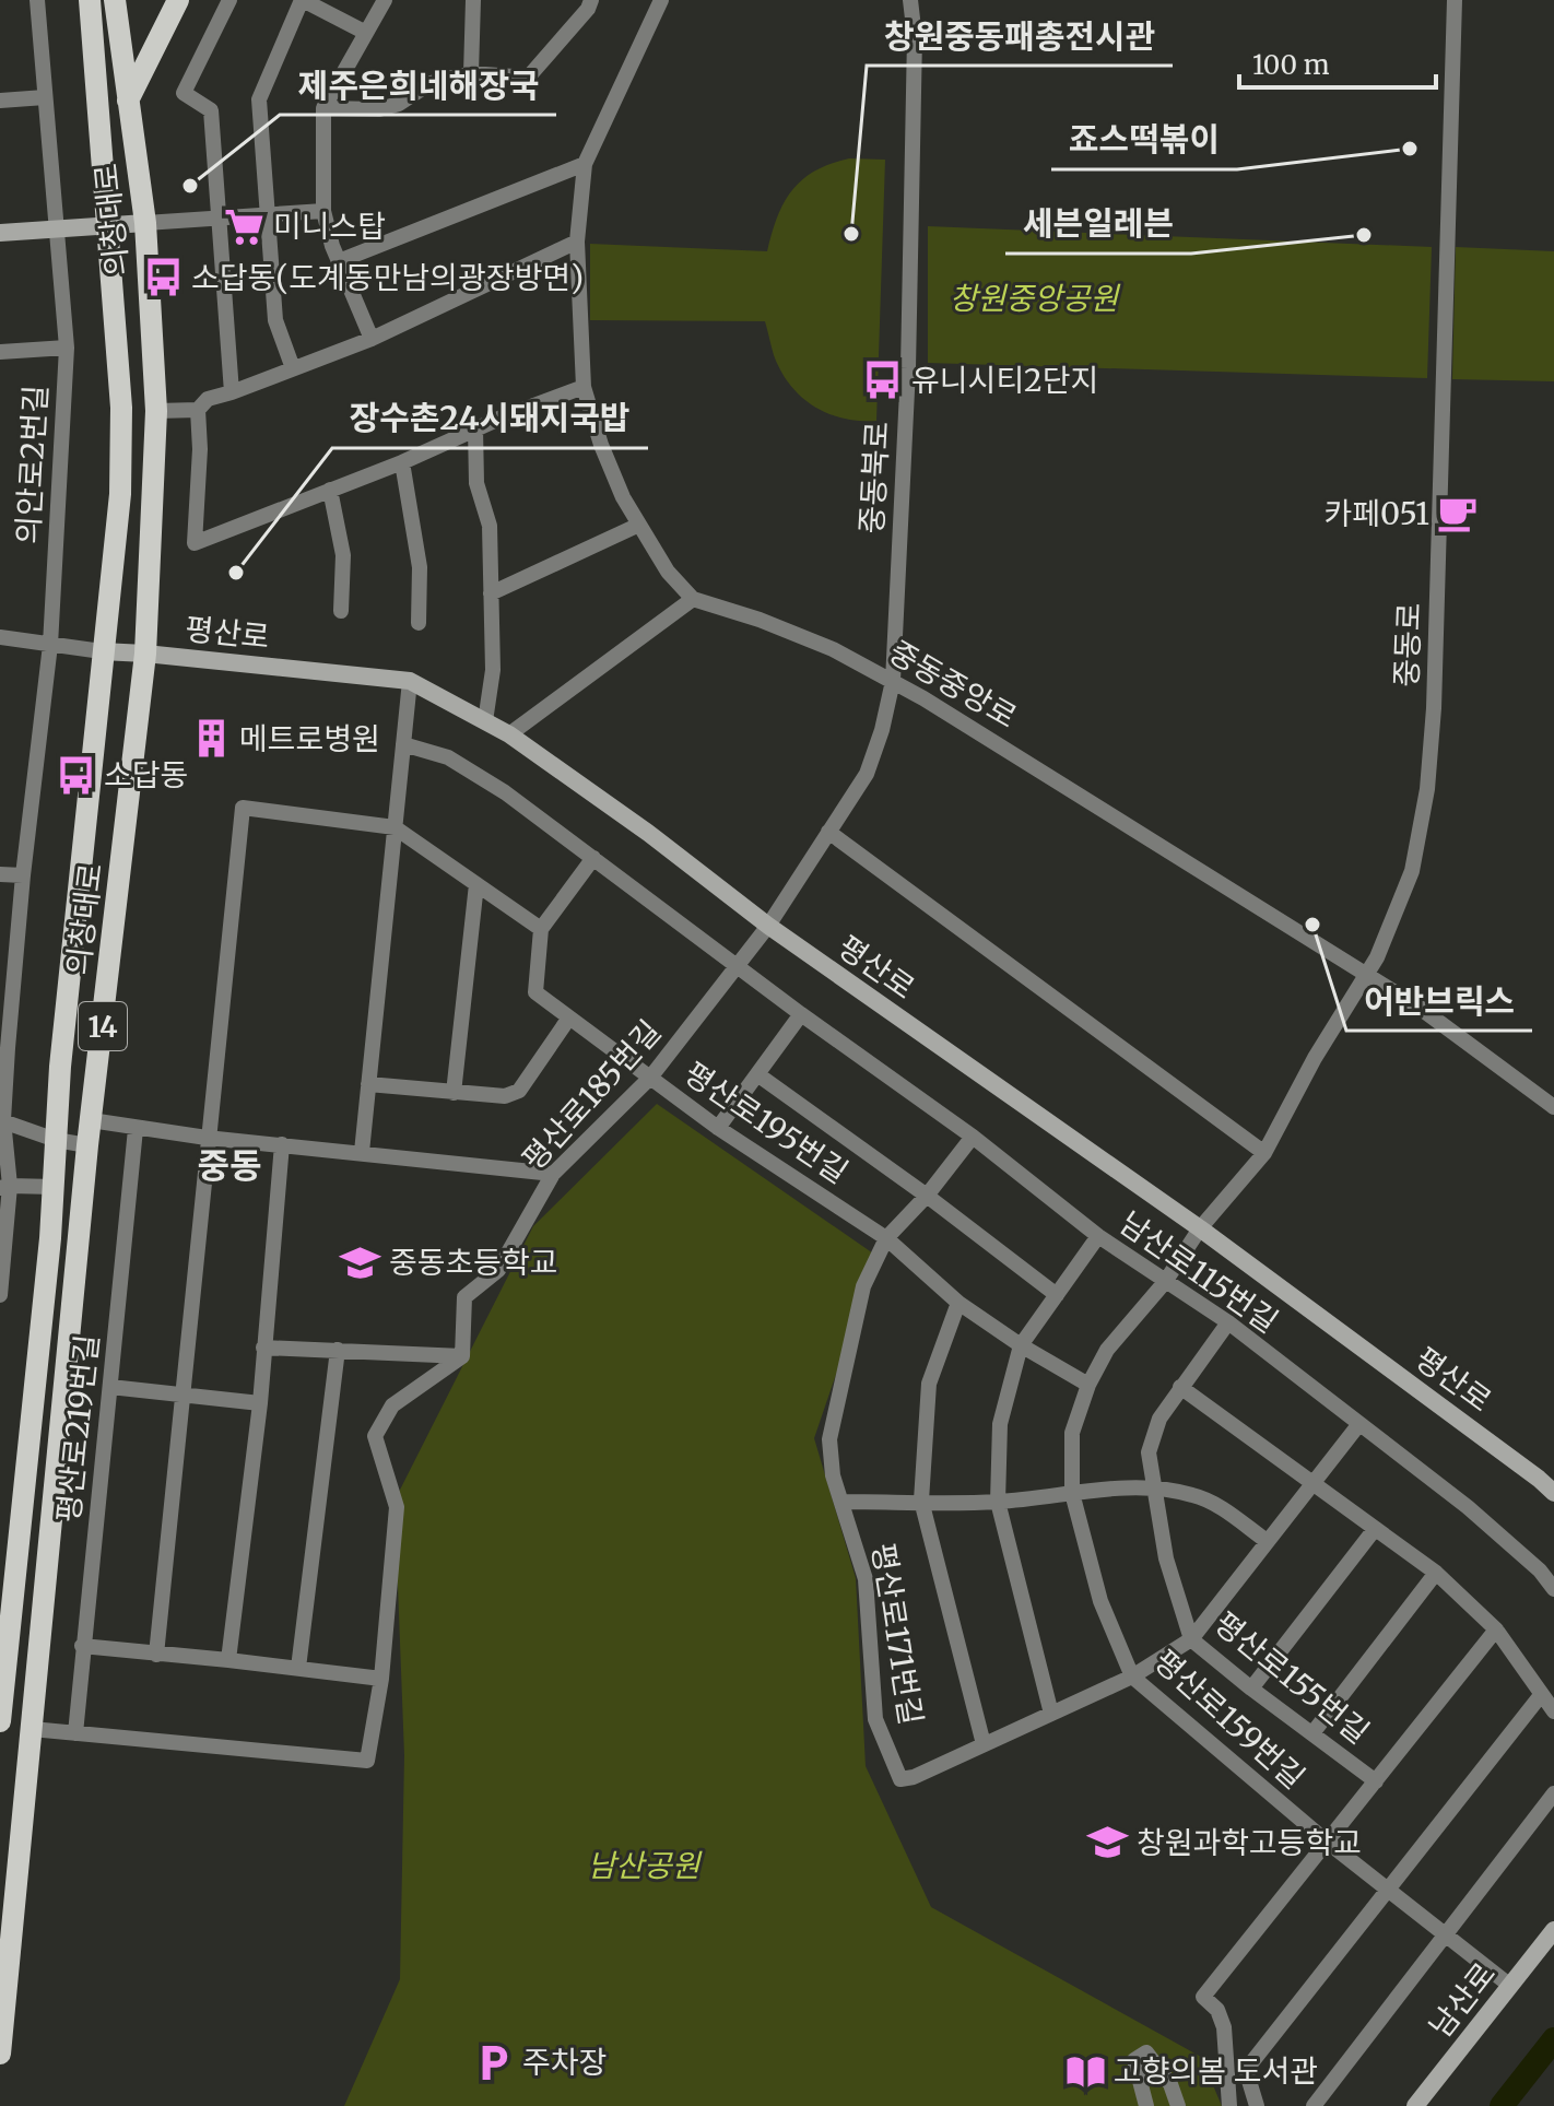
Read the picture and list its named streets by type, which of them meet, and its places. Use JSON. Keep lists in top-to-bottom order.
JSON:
{
  "streets": {
    "main road": [
      "의창대로",
      "평산로",
      "14",
      "남산로"
    ],
    "street": [
      "의안로2번길",
      "중동북로",
      "중동로",
      "중동중앙로",
      "평산로185번길",
      "평산로195번길",
      "남산로115번길",
      "평산로219번길",
      "평산로171번길",
      "평산로155번길",
      "평산로159번길"
    ]
  },
  "crossings": [
    ["의창대로", "평산로"],
    ["중동북로", "평산로"],
    ["중동북로", "중동중앙로"],
    ["중동북로", "평산로185번길"],
    ["평산로", "중동로"],
    ["평산로", "평산로185번길"],
    ["평산로", "평산로159번길"],
    ["중동로", "중동중앙로"],
    ["중동로", "평산로159번길"],
    ["평산로185번길", "평산로195번길"],
    ["평산로185번길", "남산로115번길"],
    ["평산로195번길", "평산로171번길"],
    ["평산로195번길", "평산로159번길"],
    ["남산로115번길", "평산로171번길"],
    ["남산로115번길", "평산로155번길"],
    ["남산로115번길", "평산로159번길"],
    ["평산로159번길", "남산로"]
  ],
  "districts": ["중동"],
  "parks": ["창원중앙공원", "남산공원"],
  "places": {
    "other": [
      "죠스떡볶이",
      "제주은희네해장국",
      "창원중동패총전시관",
      "세븐일레븐",
      "장수촌24시돼지국밥",
      "어반브릭스"
    ],
    "supermarket": ["미니스탑"],
    "bus stop": ["소답동(도계동만남의광장방면)", "유니시티2단지", "소답동"],
    "cafe": ["카페051"],
    "building": ["메트로병원"],
    "school or university": ["중동초등학교", "창원과학고등학교"],
    "parking": ["주차장"],
    "library": ["고향의봄 도서관"]
  },
  "scale_bar": "100 m"
}
